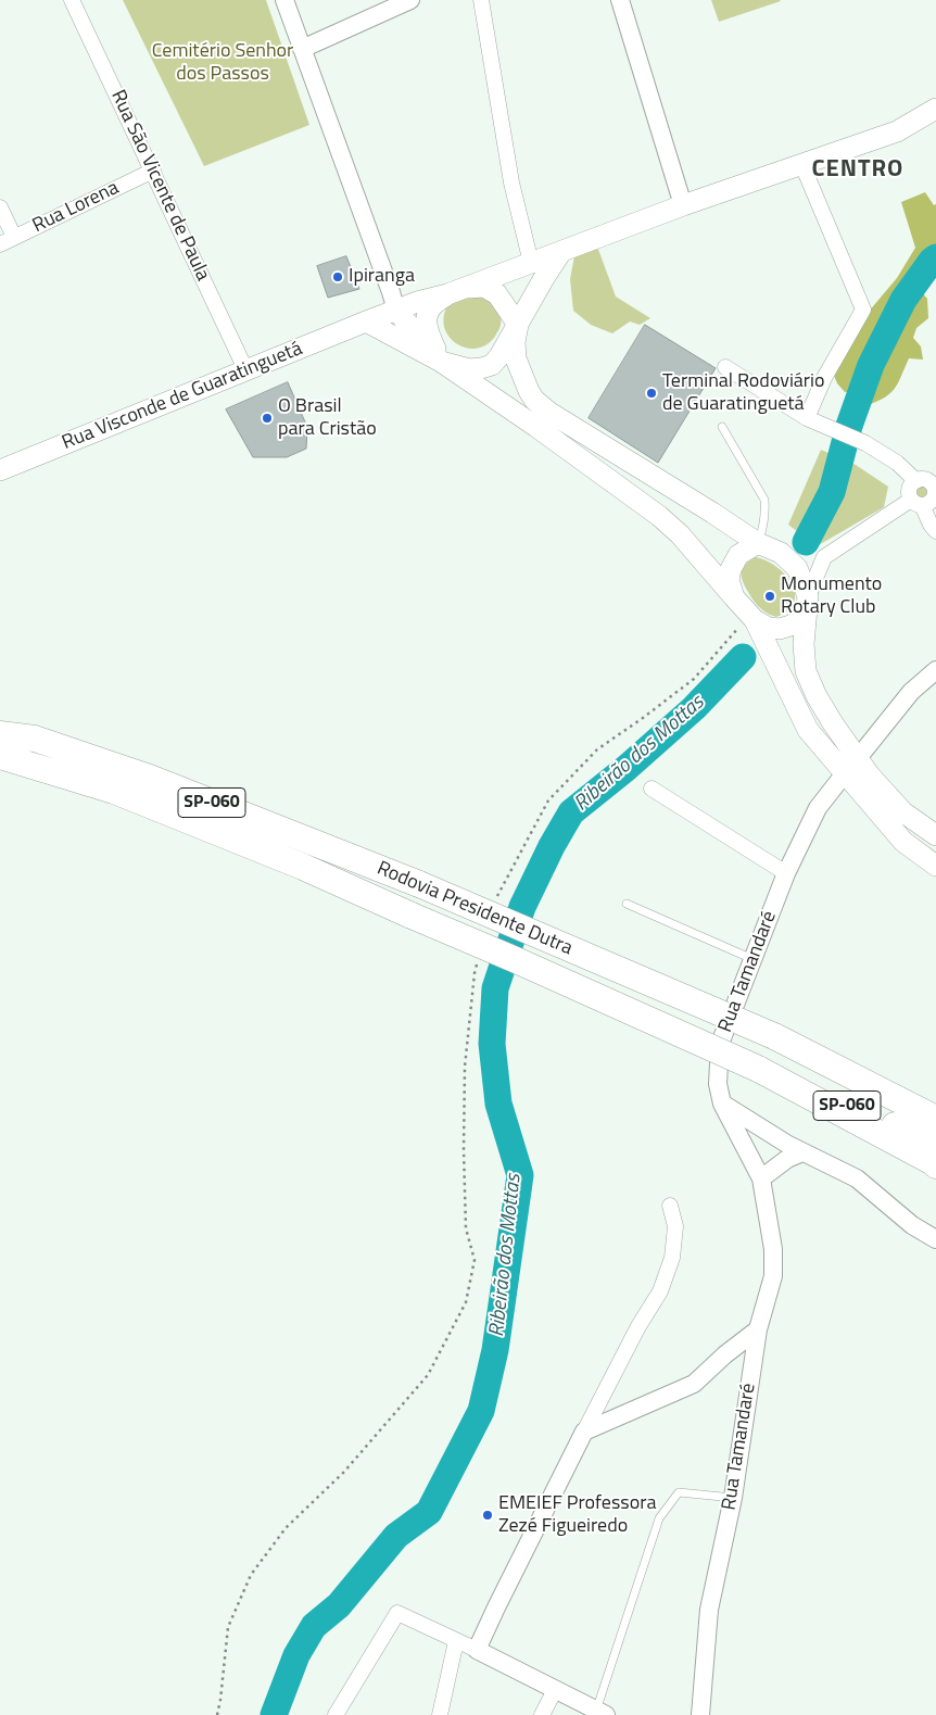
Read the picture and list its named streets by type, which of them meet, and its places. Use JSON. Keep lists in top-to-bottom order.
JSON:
{
  "streets": {
    "highway": ["SP-060", "Rodovia Presidente Dutra"],
    "main road": ["Rua Visconde de Guaratinguetá"],
    "street": ["Rua São Vicente de Paula", "Rua Lorena", "Rua Tamandaré"]
  },
  "crossings": [
    ["Rua São Vicente de Paula", "Rua Lorena"],
    ["Rua São Vicente de Paula", "Rua Visconde de Guaratinguetá"]
  ],
  "districts": ["CENTRO"],
  "water": ["Ribeirão dos Mottas"],
  "parks": ["Cemitério Senhor dos Passos"],
  "places": [
    "Ipiranga",
    "Terminal Rodoviário de Guaratinguetá",
    "O Brasil para Cristão",
    "Monumento Rotary Club",
    "EMEIEF Professora Zezé Figueiredo"
  ]
}
